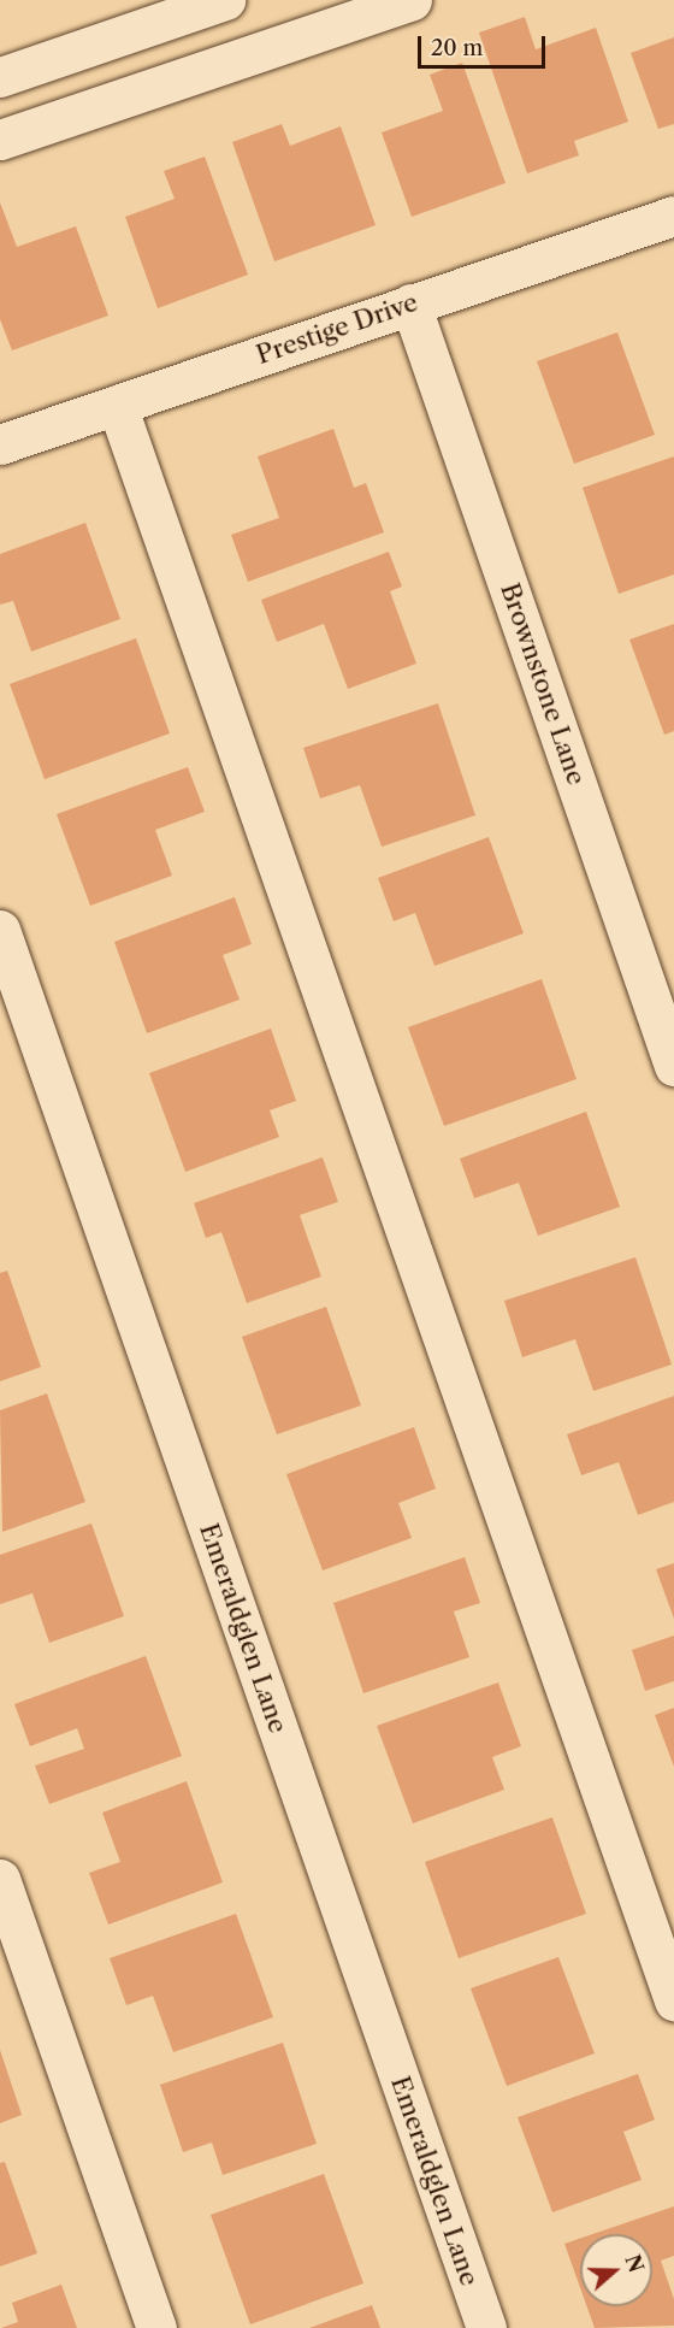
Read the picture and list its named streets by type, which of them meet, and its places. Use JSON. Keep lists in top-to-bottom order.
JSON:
{
  "streets": {
    "street": ["Prestige Drive", "Brownstone Lane", "Emeraldglen Lane"]
  },
  "crossings": [
    ["Prestige Drive", "Brownstone Lane"]
  ],
  "scale_bar": "20 m",
  "north": "right"
}
